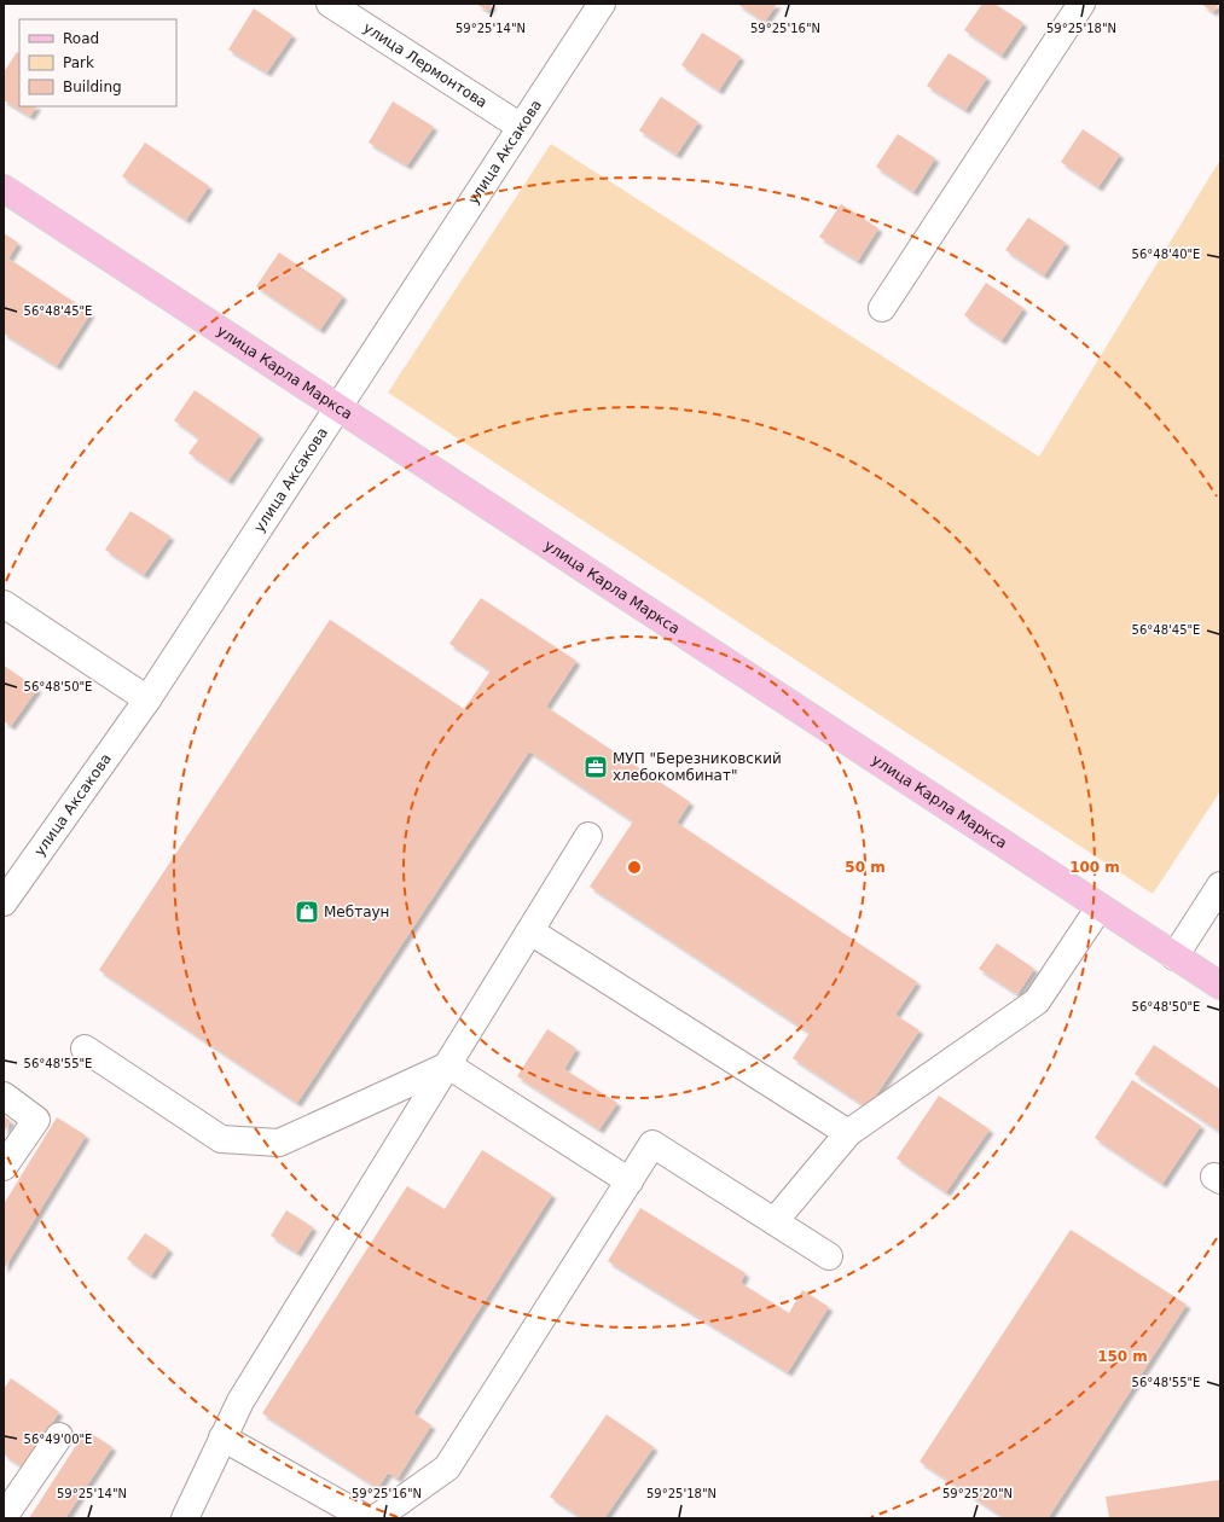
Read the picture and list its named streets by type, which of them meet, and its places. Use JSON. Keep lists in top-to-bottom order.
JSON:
{
  "streets": {
    "main road": ["улица Карла Маркса"],
    "street": ["улица Лермонтова", "улица Аксакова"]
  },
  "crossings": [
    ["улица Лермонтова", "улица Аксакова"],
    ["улица Аксакова", "улица Карла Маркса"]
  ],
  "places": {
    "office": ["МУП \"Березниковский хлебокомбинат\""],
    "shop": ["Мебтаун"]
  },
  "legend": ["Road", "Park", "Building"],
  "coordinates": [
    "59°25'14\"N",
    "59°25'16\"N",
    "59°25'18\"N",
    "56°48'40\"E",
    "56°48'45\"E",
    "56°48'50\"E",
    "56°48'55\"E",
    "56°49'00\"E",
    "59°25'20\"N"
  ],
  "rings": ["50 m", "100 m", "150 m"]
}
